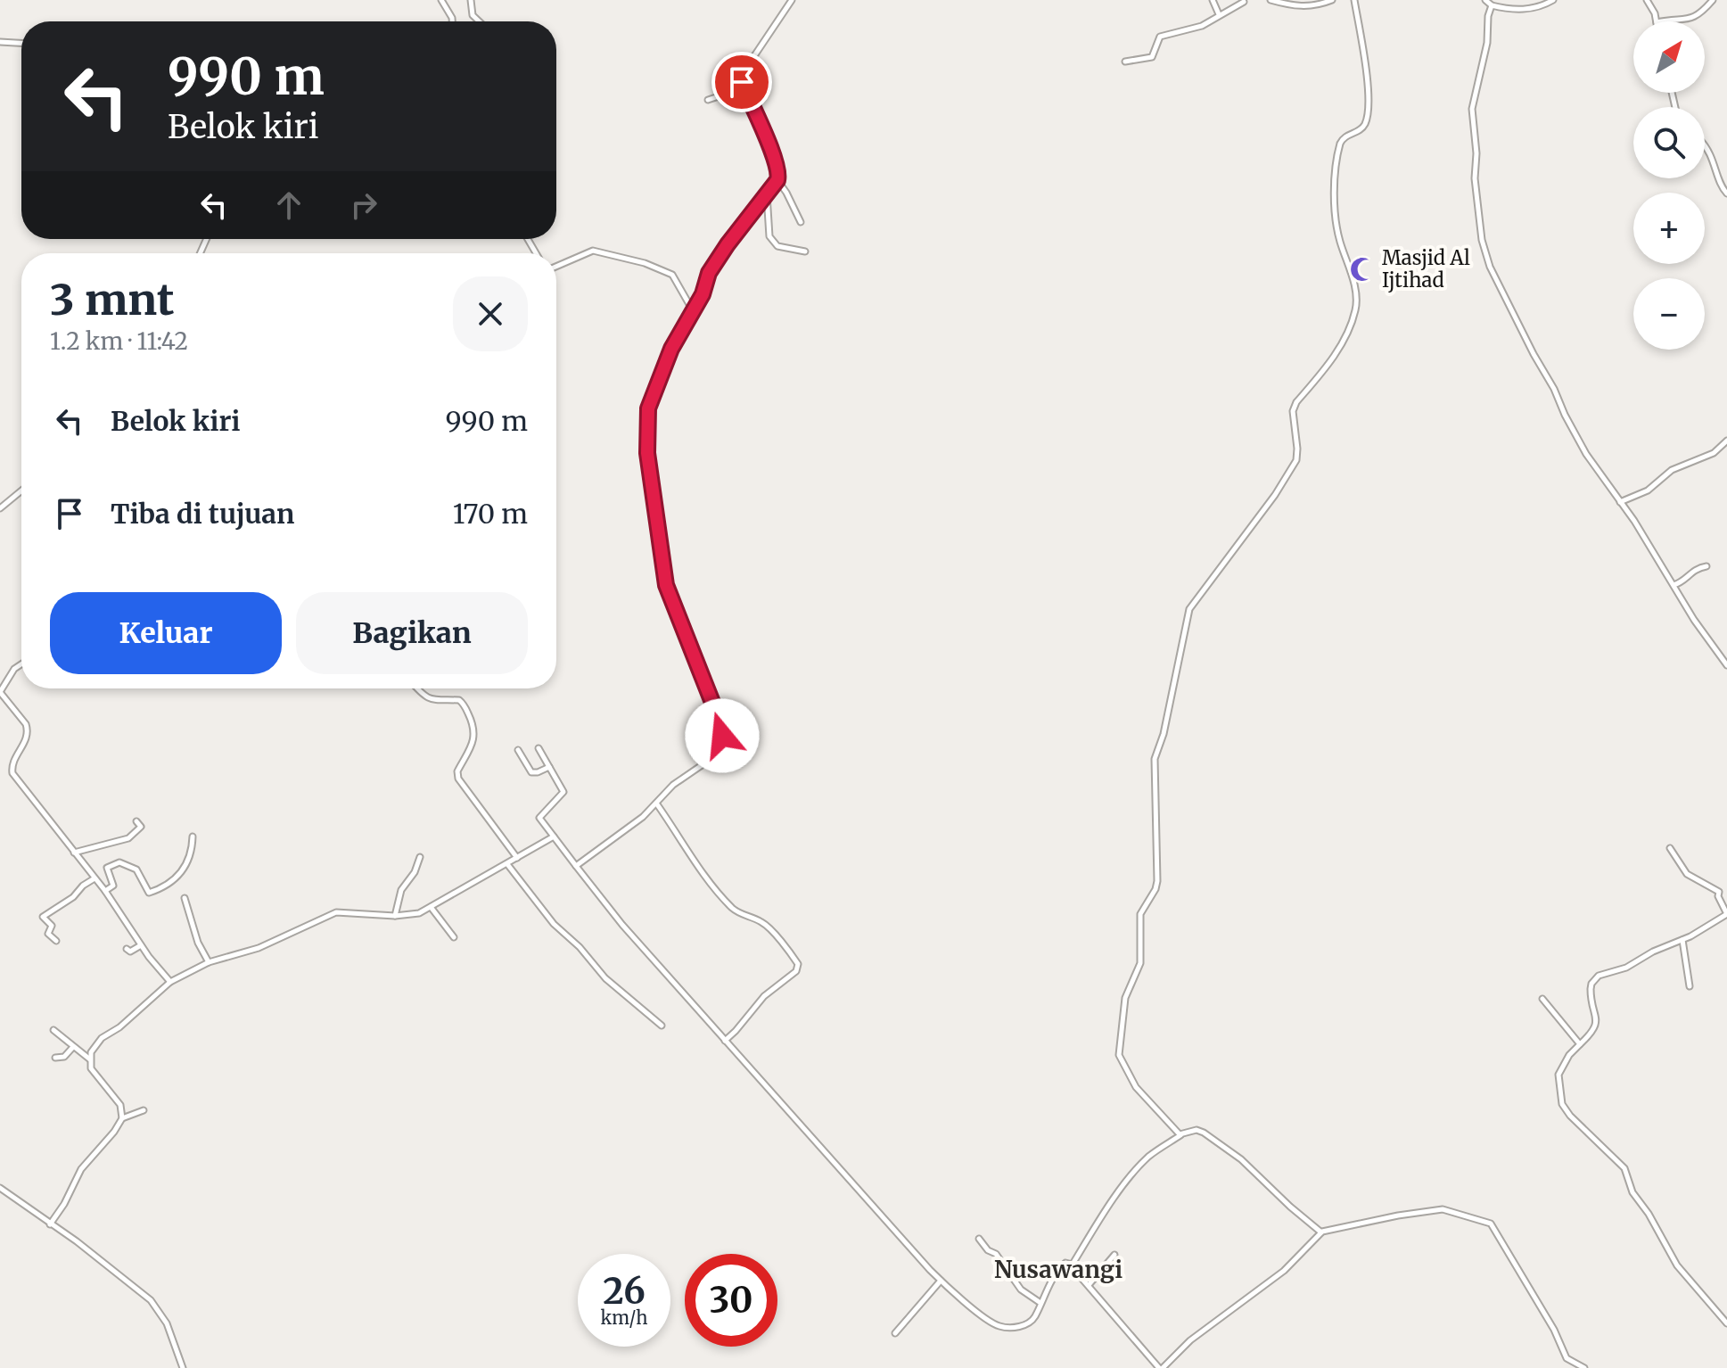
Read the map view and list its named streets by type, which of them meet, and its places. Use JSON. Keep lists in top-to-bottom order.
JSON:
{
  "districts": ["Nusawangi"],
  "places": {
    "mosque": ["Masjid Al Ijtihad"]
  },
  "north": "top right",
  "page": {
    "map_buttons": ["+", "−"],
    "turn": ["990 m", "Belok kiri"],
    "heading": ["3 mnt", "1.2 km · 11:42"],
    "list": [
      {
        "name": "Belok kiri",
        "value": "990 m"
      },
      {
        "name": "Tiba di tujuan",
        "value": "170 m"
      }
    ],
    "buttons": ["Keluar", "Bagikan"],
    "speed": "26 km/h",
    "limit": "30"
  }
}
